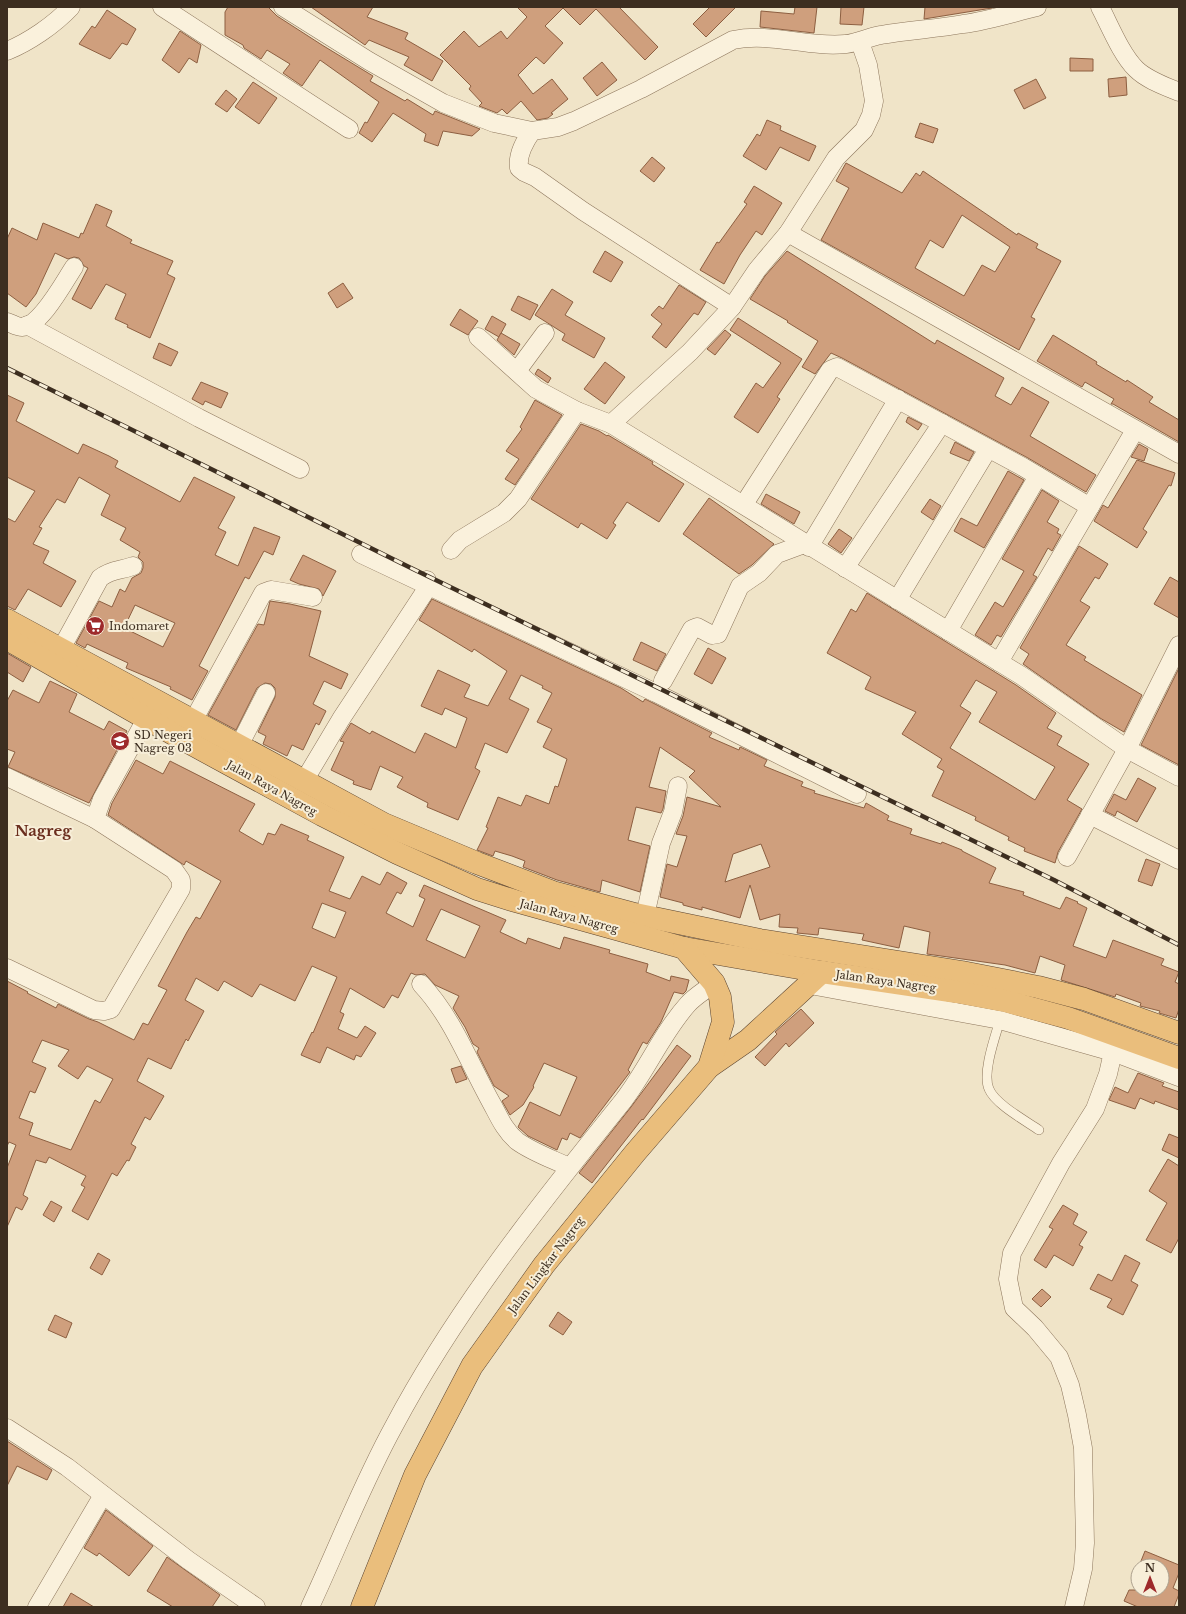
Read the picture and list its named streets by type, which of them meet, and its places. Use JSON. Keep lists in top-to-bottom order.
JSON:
{
  "streets": {
    "highway": ["Jalan Raya Nagreg", "Jalan Lingkar Nagreg"]
  },
  "crossings": [
    ["Jalan Raya Nagreg", "Jalan Lingkar Nagreg"]
  ],
  "districts": ["Nagreg"],
  "places": {
    "supermarket": ["Indomaret"],
    "school or university": ["SD Negeri Nagreg 03"]
  },
  "north": "top"
}
